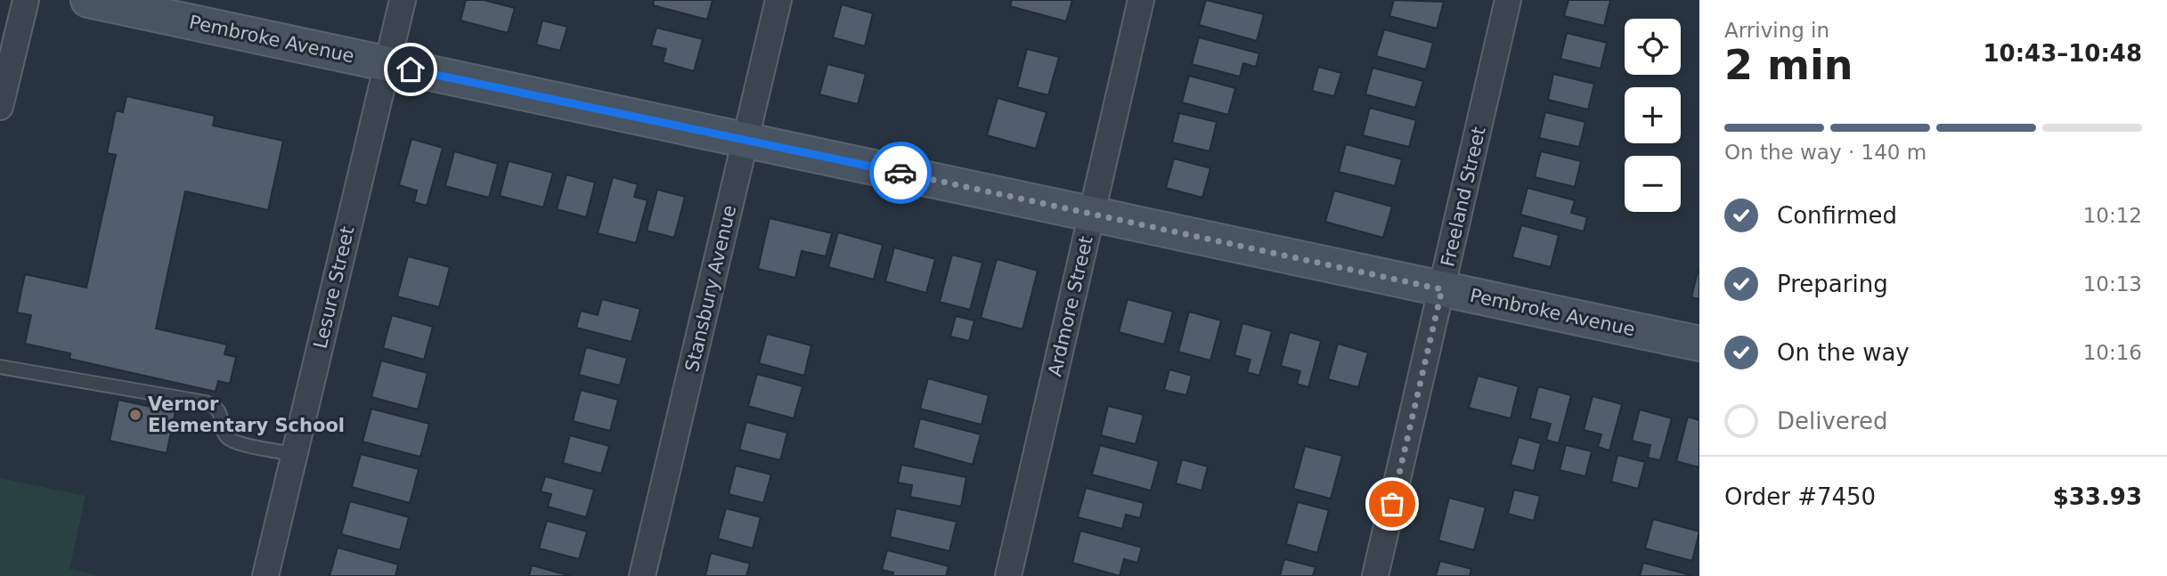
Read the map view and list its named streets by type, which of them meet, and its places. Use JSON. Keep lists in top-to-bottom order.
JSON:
{
  "streets": {
    "street": [
      "Pembroke Avenue",
      "Freeland Street",
      "Lesure Street",
      "Stansbury Avenue",
      "Ardmore Street"
    ]
  },
  "crossings": [
    ["Pembroke Avenue", "Freeland Street"],
    ["Pembroke Avenue", "Lesure Street"],
    ["Pembroke Avenue", "Stansbury Avenue"],
    ["Pembroke Avenue", "Ardmore Street"]
  ],
  "places": ["Vernor Elementary School"],
  "page": {
    "heading": ["2 min", "Arriving in", "10:43–10:48"],
    "panel": ["Order #7450", "$33.93"],
    "map_buttons": ["+", "−"],
    "bar": "On the way · 140 m",
    "list": [
      ["Confirmed", "10:12"],
      ["Preparing", "10:13"],
      ["On the way", "10:16"],
      "Delivered"
    ]
  }
}
